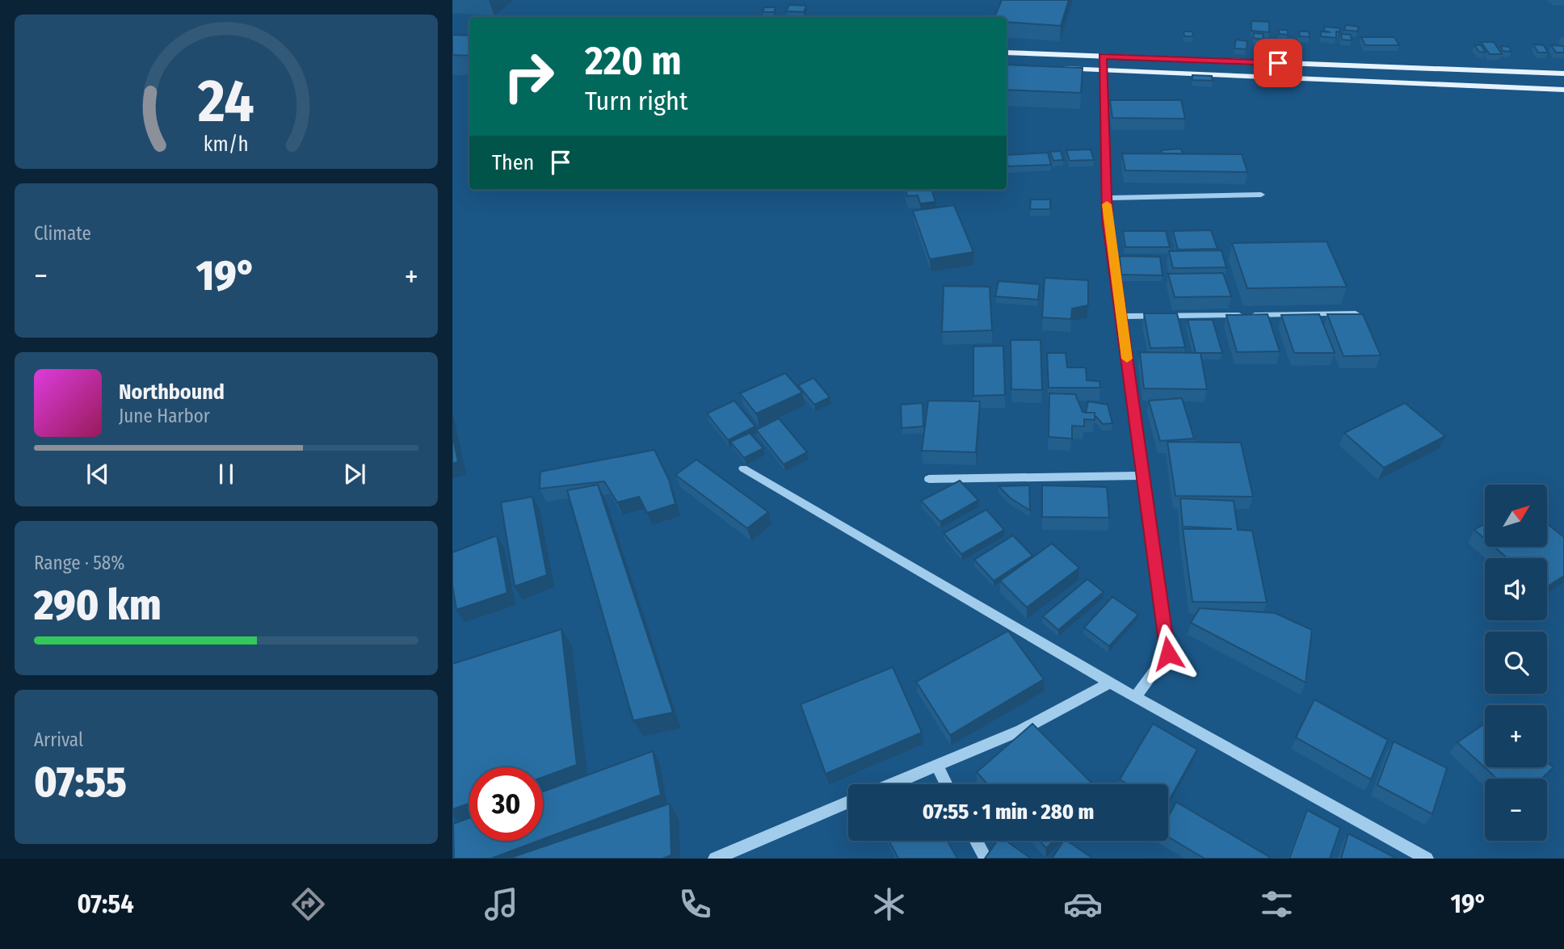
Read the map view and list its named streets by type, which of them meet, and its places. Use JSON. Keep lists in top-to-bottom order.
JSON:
{
  "north": "top right",
  "page": {
    "turn": ["220 m", "Turn right"],
    "then": "Then",
    "tile": [
      "Climate",
      ["Range · 58%", "290 km"],
      ["Arrival", "07:55"]
    ],
    "heat": ["−", "19°", "+"],
    "song": ["Northbound", "June Harbor"],
    "map_buttons": ["+", "−"],
    "limit": "30",
    "trip": "07:55 · 1 min · 280 m",
    "tabs": ["07:54", "19°"],
    "gauge": ["24", "km/h"]
  }
}
